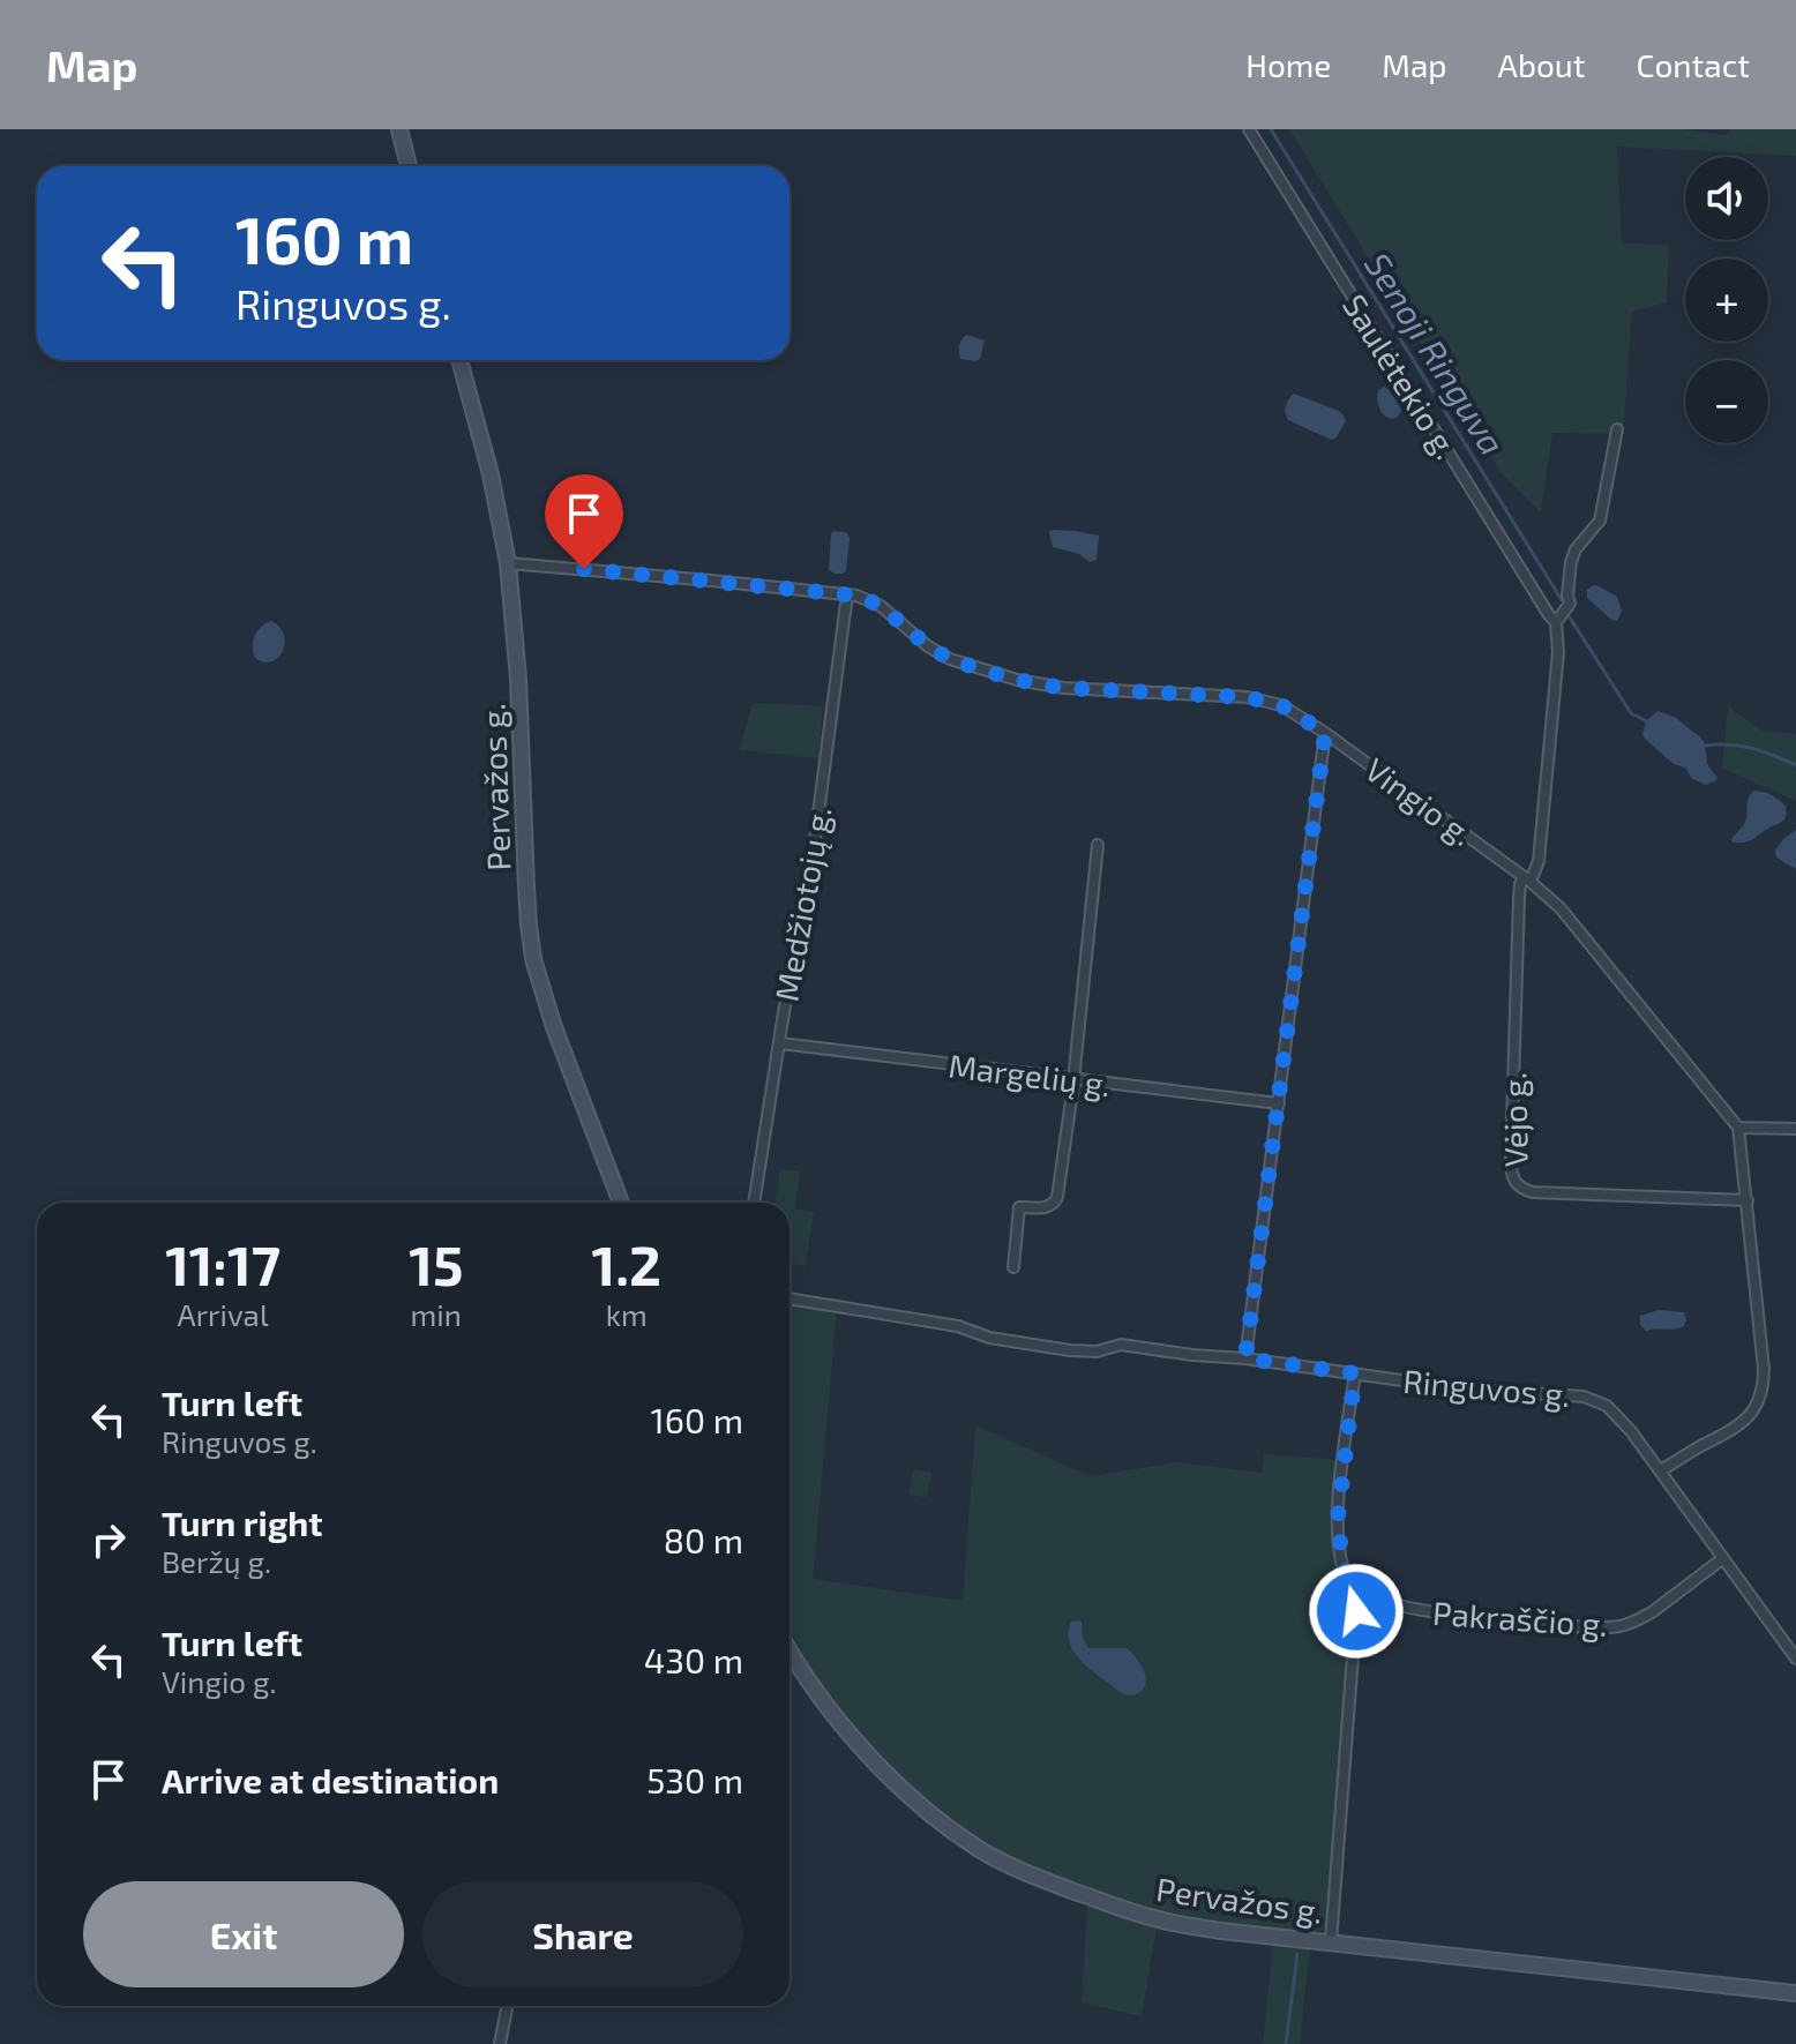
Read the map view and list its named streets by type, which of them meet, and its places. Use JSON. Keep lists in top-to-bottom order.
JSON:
{
  "streets": {
    "main road": ["Pervažos g."],
    "street": [
      "Saulėtekio g.",
      "Vingio g.",
      "Medžiotojų g.",
      "Margelių g.",
      "Vėjo g.",
      "Ringuvos g.",
      "Pakraščio g."
    ]
  },
  "crossings": [
    ["Pervažos g.", "Vingio g."],
    ["Vingio g.", "Medžiotojų g."],
    ["Vingio g.", "Vėjo g."],
    ["Medžiotojų g.", "Margelių g."],
    ["Ringuvos g.", "Pakraščio g."]
  ],
  "water": ["Senoji Ringuva"],
  "page": {
    "header": "Map",
    "nav": [
      "Home",
      "Map",
      "About",
      "Contact"
    ],
    "map_buttons": ["+", "−"],
    "turn": ["160 m", "Ringuvos g."],
    "eta": [
      "11:17",
      "Arrival",
      "15",
      "min",
      "1.2",
      "km"
    ],
    "list": [
      {
        "name": "Turn left",
        "note": "Ringuvos g.",
        "value": "160 m"
      },
      {
        "name": "Turn right",
        "note": "Beržų g.",
        "value": "80 m"
      },
      {
        "name": "Turn left",
        "note": "Vingio g.",
        "value": "430 m"
      },
      {
        "name": "Arrive at destination",
        "value": "530 m"
      }
    ],
    "buttons": ["Exit", "Share"]
  }
}
